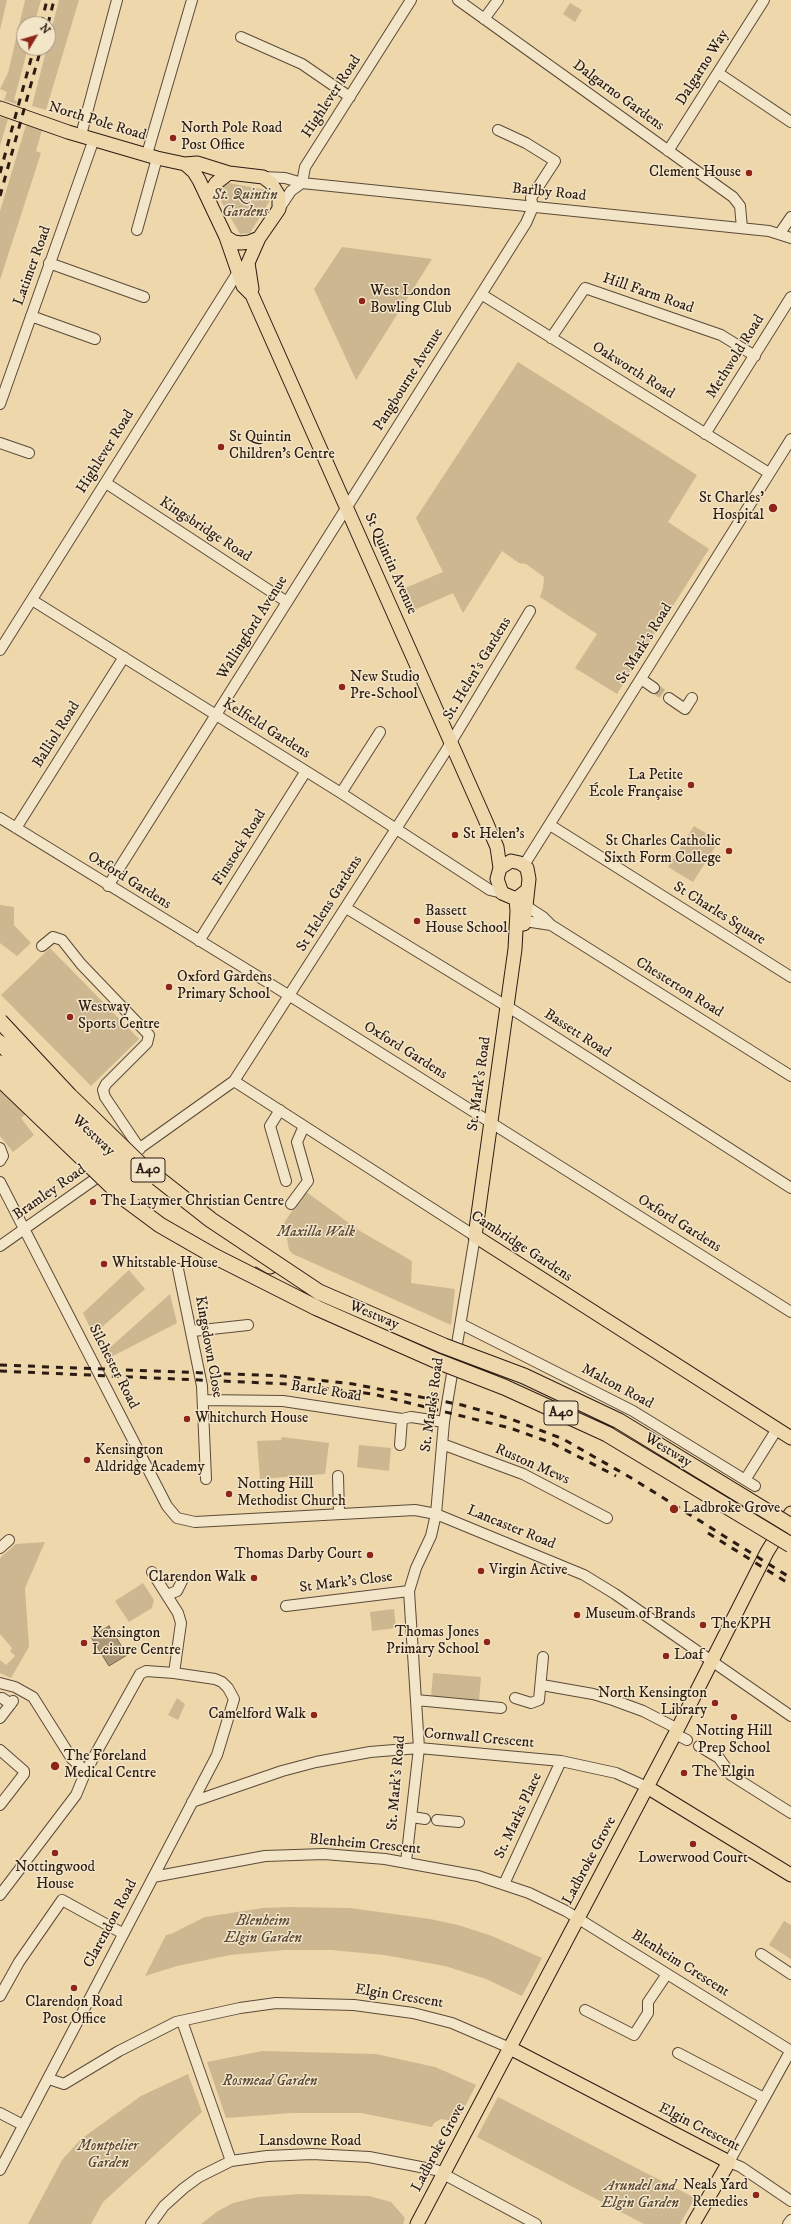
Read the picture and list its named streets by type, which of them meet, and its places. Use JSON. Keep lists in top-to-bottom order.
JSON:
{
  "streets": {
    "highway": ["Westway", "A40"],
    "main road": [
      "North Pole Road",
      "St Quintin Avenue",
      "St. Mark's Road",
      "Cambridge Gardens",
      "Ladbroke Grove",
      "Elgin Crescent"
    ],
    "street": [
      "Dalgarno Way",
      "Dalgarno Gardens",
      "Highlever Road",
      "Barlby Road",
      "Latimer Road",
      "Hill Farm Road",
      "Methwold Road",
      "Oakworth Road",
      "Pangbourne Avenue",
      "Kingsbridge Road",
      "Wallingford Avenue",
      "St Mark's Road",
      "St. Helen's Gardens",
      "Kelfield Gardens",
      "Balliol Road",
      "Finstock Road",
      "Oxford Gardens",
      "St Helens Gardens",
      "St Charles Square",
      "Chesterton Road",
      "Bassett Road",
      "Bramley Road",
      "Kingsdown Close",
      "Silchester Road",
      "Malton Road",
      "Bartle Road",
      "Ruston Mews",
      "Lancaster Road",
      "St Mark's Close",
      "Cornwall Crescent",
      "St. Marks Place",
      "Blenheim Crescent",
      "Clarendon Road",
      "Lansdowne Road"
    ]
  },
  "crossings": [
    ["Dalgarno Way", "Dalgarno Gardens"],
    ["Dalgarno Gardens", "Barlby Road"],
    ["Highlever Road", "Barlby Road"],
    ["Highlever Road", "Kingsbridge Road"],
    ["Highlever Road", "St Quintin Avenue"],
    ["Highlever Road", "Kelfield Gardens"],
    ["North Pole Road", "Latimer Road"],
    ["North Pole Road", "St Quintin Avenue"],
    ["Barlby Road", "Pangbourne Avenue"],
    ["Hill Farm Road", "Methwold Road"],
    ["Hill Farm Road", "Oakworth Road"],
    ["Methwold Road", "Oakworth Road"],
    ["Oakworth Road", "Pangbourne Avenue"],
    ["Oakworth Road", "St Mark's Road"],
    ["Pangbourne Avenue", "St Quintin Avenue"],
    ["Pangbourne Avenue", "Wallingford Avenue"],
    ["Kingsbridge Road", "Wallingford Avenue"],
    ["St Quintin Avenue", "Wallingford Avenue"],
    ["St Quintin Avenue", "St. Helen's Gardens"],
    ["St Quintin Avenue", "Kelfield Gardens"],
    ["St Quintin Avenue", "St Helens Gardens"],
    ["Wallingford Avenue", "Kelfield Gardens"],
    ["Wallingford Avenue", "Oxford Gardens"],
    ["St Mark's Road", "St Charles Square"],
    ["St. Helen's Gardens", "St Helens Gardens"],
    ["Kelfield Gardens", "Balliol Road"],
    ["Kelfield Gardens", "Finstock Road"],
    ["Kelfield Gardens", "St Helens Gardens"],
    ["Balliol Road", "Oxford Gardens"],
    ["Finstock Road", "Oxford Gardens"],
    ["Oxford Gardens", "St Helens Gardens"],
    ["Oxford Gardens", "St. Mark's Road"],
    ["St Helens Gardens", "Bassett Road"],
    ["St Helens Gardens", "Bramley Road"],
    ["St Helens Gardens", "Cambridge Gardens"],
    ["Chesterton Road", "St. Mark's Road"],
    ["Bassett Road", "St. Mark's Road"],
    ["St. Mark's Road", "Cambridge Gardens"],
    ["St. Mark's Road", "Malton Road"],
    ["St. Mark's Road", "Bartle Road"],
    ["St. Mark's Road", "Ruston Mews"],
    ["St. Mark's Road", "Lancaster Road"],
    ["St. Mark's Road", "St Mark's Close"],
    ["St. Mark's Road", "Cornwall Crescent"],
    ["St. Mark's Road", "Blenheim Crescent"],
    ["Westway", "A40"],
    ["Bramley Road", "Cambridge Gardens"],
    ["Bramley Road", "Silchester Road"],
    ["Kingsdown Close", "Bartle Road"],
    ["Silchester Road", "Lancaster Road"],
    ["Lancaster Road", "Ladbroke Grove"],
    ["Cornwall Crescent", "St. Marks Place"],
    ["Cornwall Crescent", "Ladbroke Grove"],
    ["Cornwall Crescent", "Clarendon Road"],
    ["St. Marks Place", "Blenheim Crescent"],
    ["Blenheim Crescent", "Ladbroke Grove"],
    ["Blenheim Crescent", "Clarendon Road"],
    ["Ladbroke Grove", "Elgin Crescent"],
    ["Ladbroke Grove", "Lansdowne Road"],
    ["Clarendon Road", "Elgin Crescent"]
  ],
  "parks": [
    "St. Quintin Gardens",
    "Maxilla Walk",
    "Blenheim Elgin Garden",
    "Rosmead Garden",
    "Montpelier Garden",
    "Arundel and Elgin Garden"
  ],
  "places": [
    "North Pole Road Post Office",
    "Clement House",
    "West London Bowling Club",
    "St Quintin Children's Centre",
    "St Charles' Hospital",
    "New Studio Pre-School",
    "La Petite École Française",
    "St Helen's",
    "St Charles Catholic Sixth Form College",
    "Bassett House School",
    "Oxford Gardens Primary School",
    "Westway Sports Centre",
    "The Latymer Christian Centre",
    "Whitstable House",
    "Whitchurch House",
    "Kensington Aldridge Academy",
    "Notting Hill Methodist Church",
    "Ladbroke Grove",
    "Thomas Darby Court",
    "Virgin Active",
    "Clarendon Walk",
    "Museum of Brands",
    "The KPH",
    "Thomas Jones Primary School",
    "Kensington Leisure Centre",
    "Loaf",
    "North Kensington Library",
    "Camelford Walk",
    "Notting Hill Prep School",
    "The Foreland Medical Centre",
    "The Elgin",
    "Lowerwood Court",
    "Nottingwood House",
    "Clarendon Road Post Office",
    "Neals Yard Remedies"
  ],
  "north": "top right"
}
